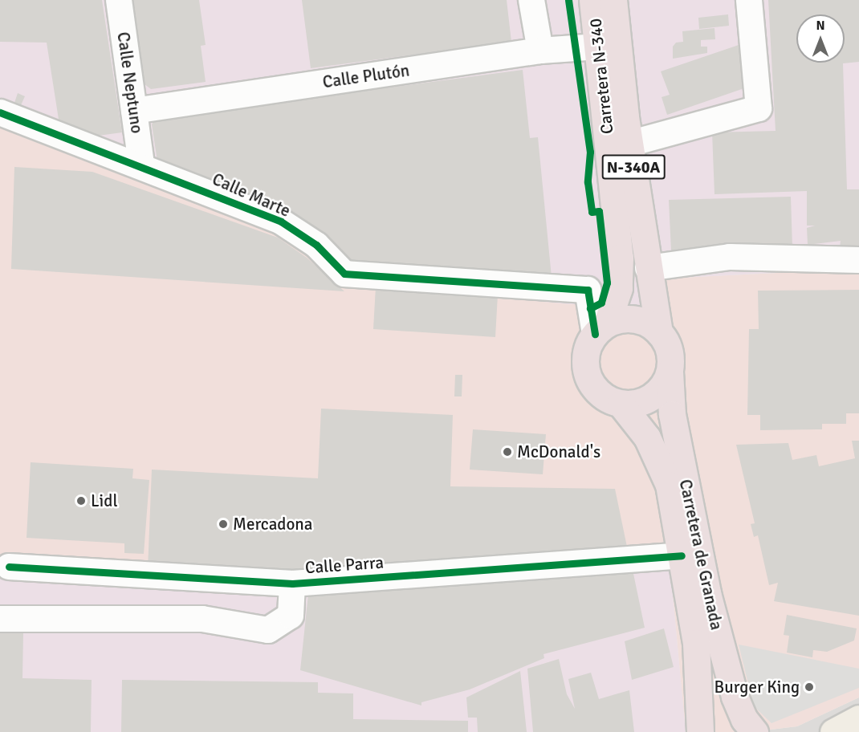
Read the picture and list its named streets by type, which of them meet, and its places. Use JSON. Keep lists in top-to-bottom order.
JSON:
{
  "streets": {
    "highway": ["Carretera N-340", "N-340A", "Carretera de Granada"],
    "street": [
      "Calle Plutón",
      "Calle Neptuno",
      "Calle Marte",
      "Calle Parra"
    ]
  },
  "crossings": [
    ["Calle Plutón", "Carretera N-340"],
    ["Calle Plutón", "Calle Neptuno"],
    ["Carretera N-340", "N-340A"],
    ["Calle Neptuno", "Calle Marte"],
    ["N-340A", "Calle Marte"],
    ["N-340A", "Carretera de Granada"],
    ["Calle Marte", "Carretera de Granada"],
    ["Carretera de Granada", "Calle Parra"]
  ],
  "places": [
    "McDonald's",
    "Lidl",
    "Mercadona",
    "Burger King"
  ],
  "north": "top"
}
